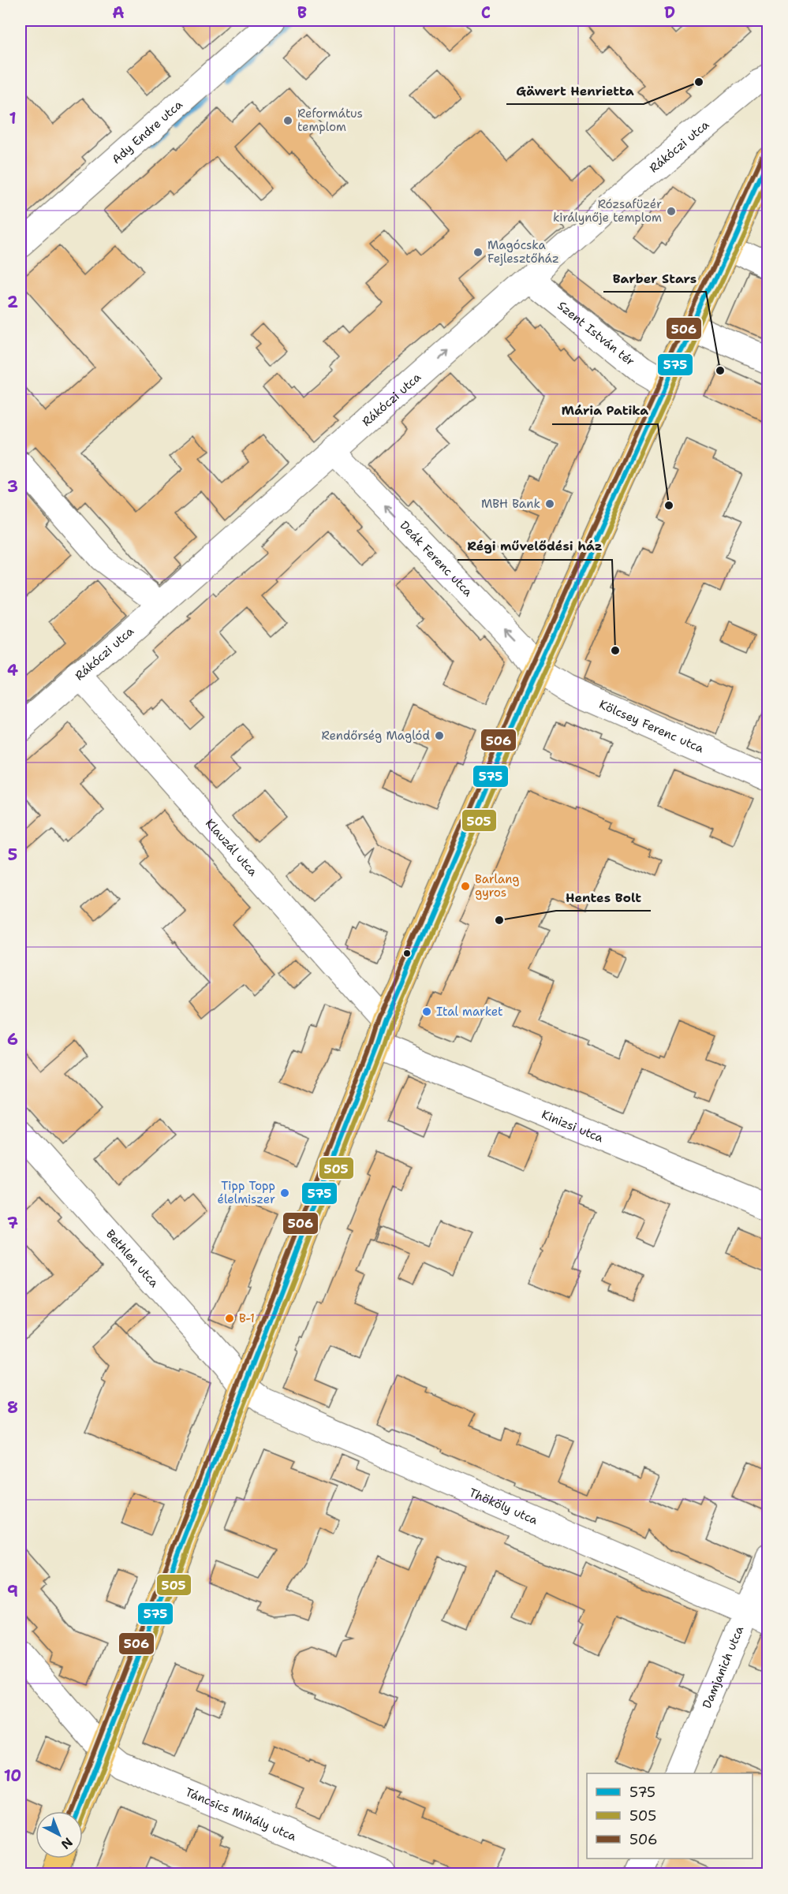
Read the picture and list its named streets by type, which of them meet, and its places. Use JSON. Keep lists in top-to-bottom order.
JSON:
{
  "streets": {
    "street": [
      "Ady Endre utca",
      "Rákóczi utca",
      "Szent István tér",
      "Deák Ferenc utca",
      "Kölcsey Ferenc utca",
      "Klauzál utca",
      "Kinizsi utca",
      "Bethlen utca",
      "Thököly utca",
      "Damjanich utca",
      "Táncsics Mihály utca"
    ]
  },
  "crossings": [
    ["Rákóczi utca", "Szent István tér"],
    ["Rákóczi utca", "Deák Ferenc utca"],
    ["Rákóczi utca", "Klauzál utca"],
    ["Deák Ferenc utca", "Kölcsey Ferenc utca"],
    ["Bethlen utca", "Thököly utca"],
    ["Thököly utca", "Damjanich utca"]
  ],
  "one_way": ["Deák Ferenc utca"],
  "places": [
    "Gäwert Henrietta",
    "Református templom",
    "Rózsafüzér királynője templom",
    "Magócska Fejlesztőház",
    "Barber Stars",
    "MBH Bank",
    "Mária Patika",
    "Régi művelődési ház",
    "Rendőrség Maglód",
    "Barlang gyros",
    "Hentes Bolt",
    "Ital market",
    "Tipp Topp élelmiszer",
    "B-1"
  ],
  "lines": ["transit line 506", "transit line 575", "transit line 505"],
  "legend": ["575", "505", "506"],
  "north": "bottom right",
  "grid": {
    "columns": [
      "A",
      "B",
      "C",
      "D"
    ],
    "rows": [
      "1",
      "2",
      "3",
      "4",
      "5",
      "6",
      "7",
      "8",
      "9",
      "10"
    ]
  }
}
